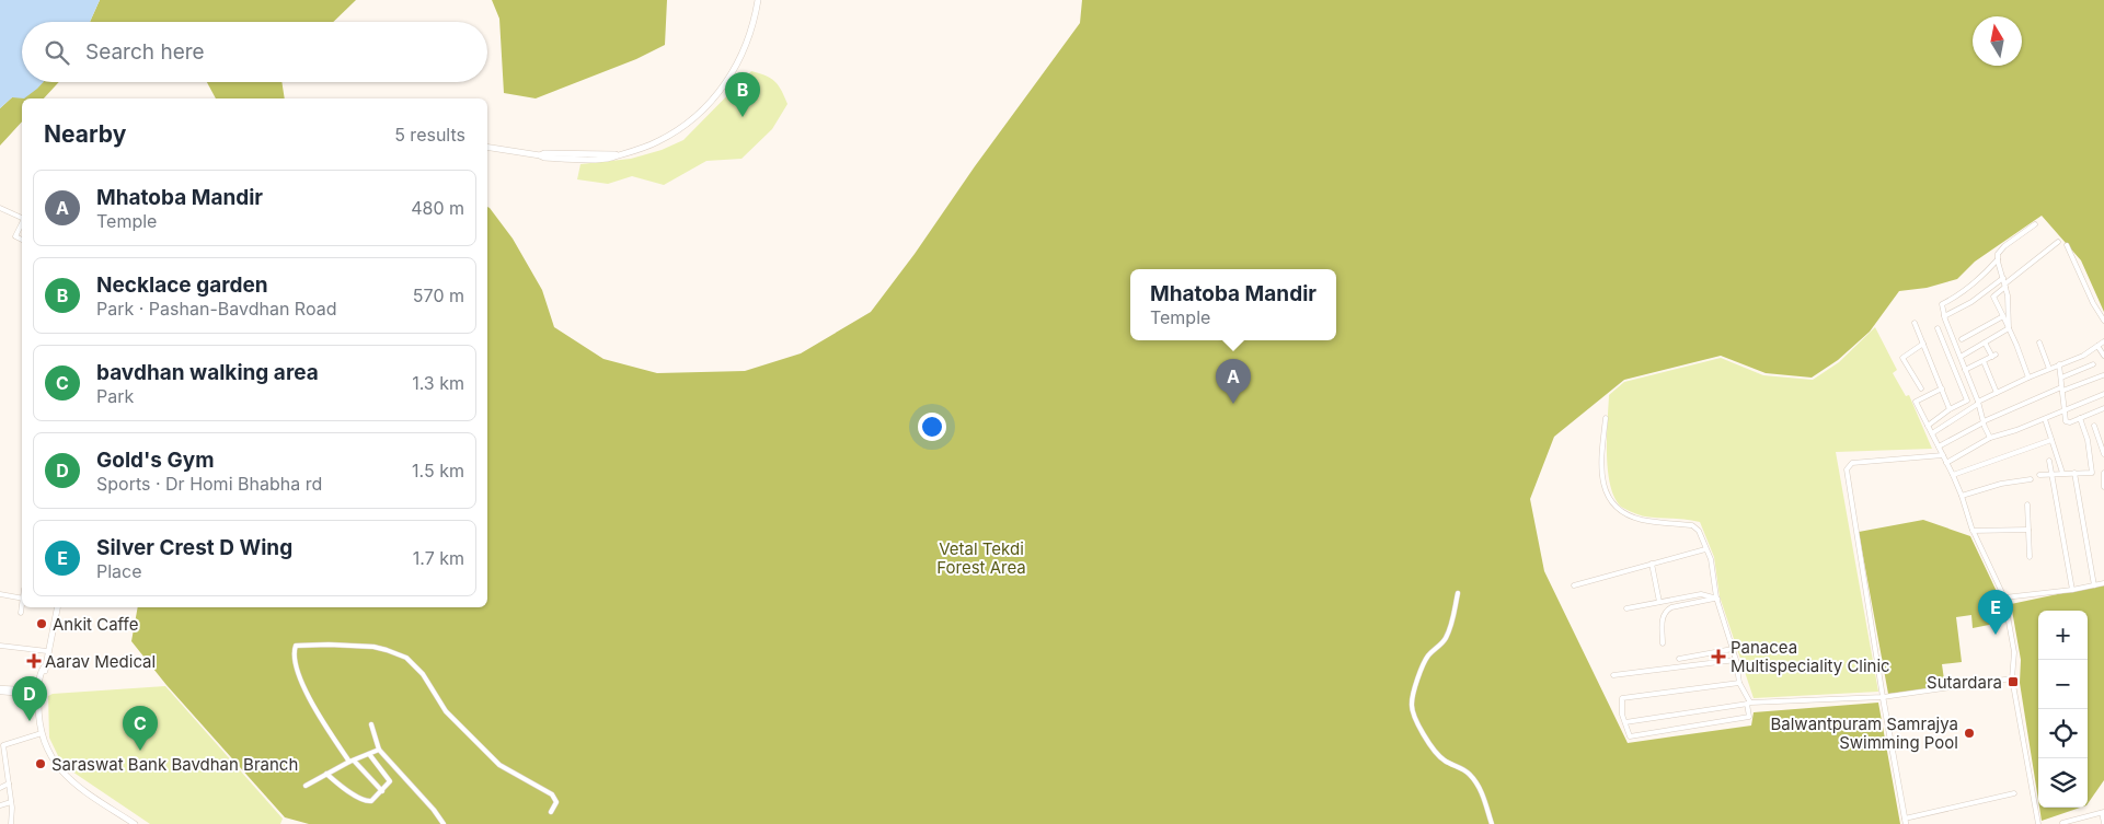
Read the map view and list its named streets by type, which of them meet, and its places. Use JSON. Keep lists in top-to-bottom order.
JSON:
{
  "parks": ["Vetal Tekdi Forest Area"],
  "places": {
    "other": ["Ankit Caffe", "Balwantpuram Samrajya Swimming Pool", "Saraswat Bank Bavdhan Branch"],
    "health": ["Panacea Multispeciality Clinic", "Aarav Medical"],
    "transit": ["Sutardara"]
  },
  "north": "top",
  "page": {
    "search": "Search here",
    "pins": [
      "B",
      "A",
      "E",
      "D",
      "C"
    ],
    "heading": ["Nearby", "5 results"],
    "list": [
      {
        "mark": "A",
        "name": "Mhatoba Mandir",
        "note": "Temple",
        "value": "480 m"
      },
      {
        "mark": "B",
        "name": "Necklace garden",
        "note": "Park · Pashan-Bavdhan Road",
        "value": "570 m"
      },
      {
        "mark": "C",
        "name": "bavdhan walking area",
        "note": "Park",
        "value": "1.3 km"
      },
      {
        "mark": "D",
        "name": "Gold's Gym",
        "note": "Sports · Dr Homi Bhabha rd",
        "value": "1.5 km"
      },
      {
        "mark": "E",
        "name": "Silver Crest D Wing",
        "note": "Place",
        "value": "1.7 km"
      }
    ],
    "popup": ["Mhatoba Mandir", "Temple"],
    "map_buttons": ["+", "−"]
  }
}
